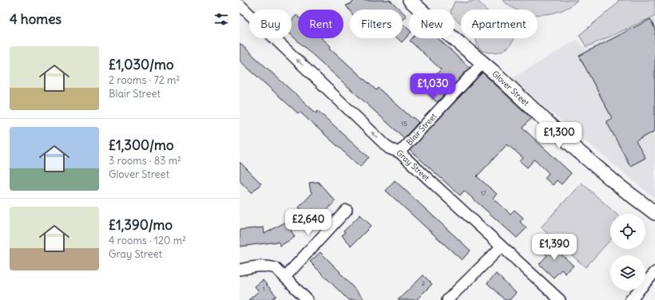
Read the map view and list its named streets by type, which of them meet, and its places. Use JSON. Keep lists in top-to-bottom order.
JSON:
{
  "streets": {
    "street": ["Glover Street", "Blair Street", "Gray Street"]
  },
  "crossings": [
    ["Glover Street", "Blair Street"],
    ["Blair Street", "Gray Street"]
  ],
  "one_way": ["Gray Street"],
  "house_numbers": [
    "15",
    "17",
    "2",
    "1"
  ],
  "page": {
    "heading": "4 homes",
    "chip": [
      "Buy",
      "Rent",
      "Filters",
      "New",
      "Apartment"
    ],
    "list": [
      {
        "name": "£1,030/mo",
        "note": "2 rooms · 72 m² · Blair Street"
      },
      {
        "name": "£1,300/mo",
        "note": "3 rooms · 83 m² · Glover Street"
      },
      {
        "name": "£1,390/mo",
        "note": "4 rooms · 120 m² · Gray Street"
      }
    ],
    "price": [
      "£1,030",
      "£1,300",
      "£2,640",
      "£1,390"
    ]
  }
}
